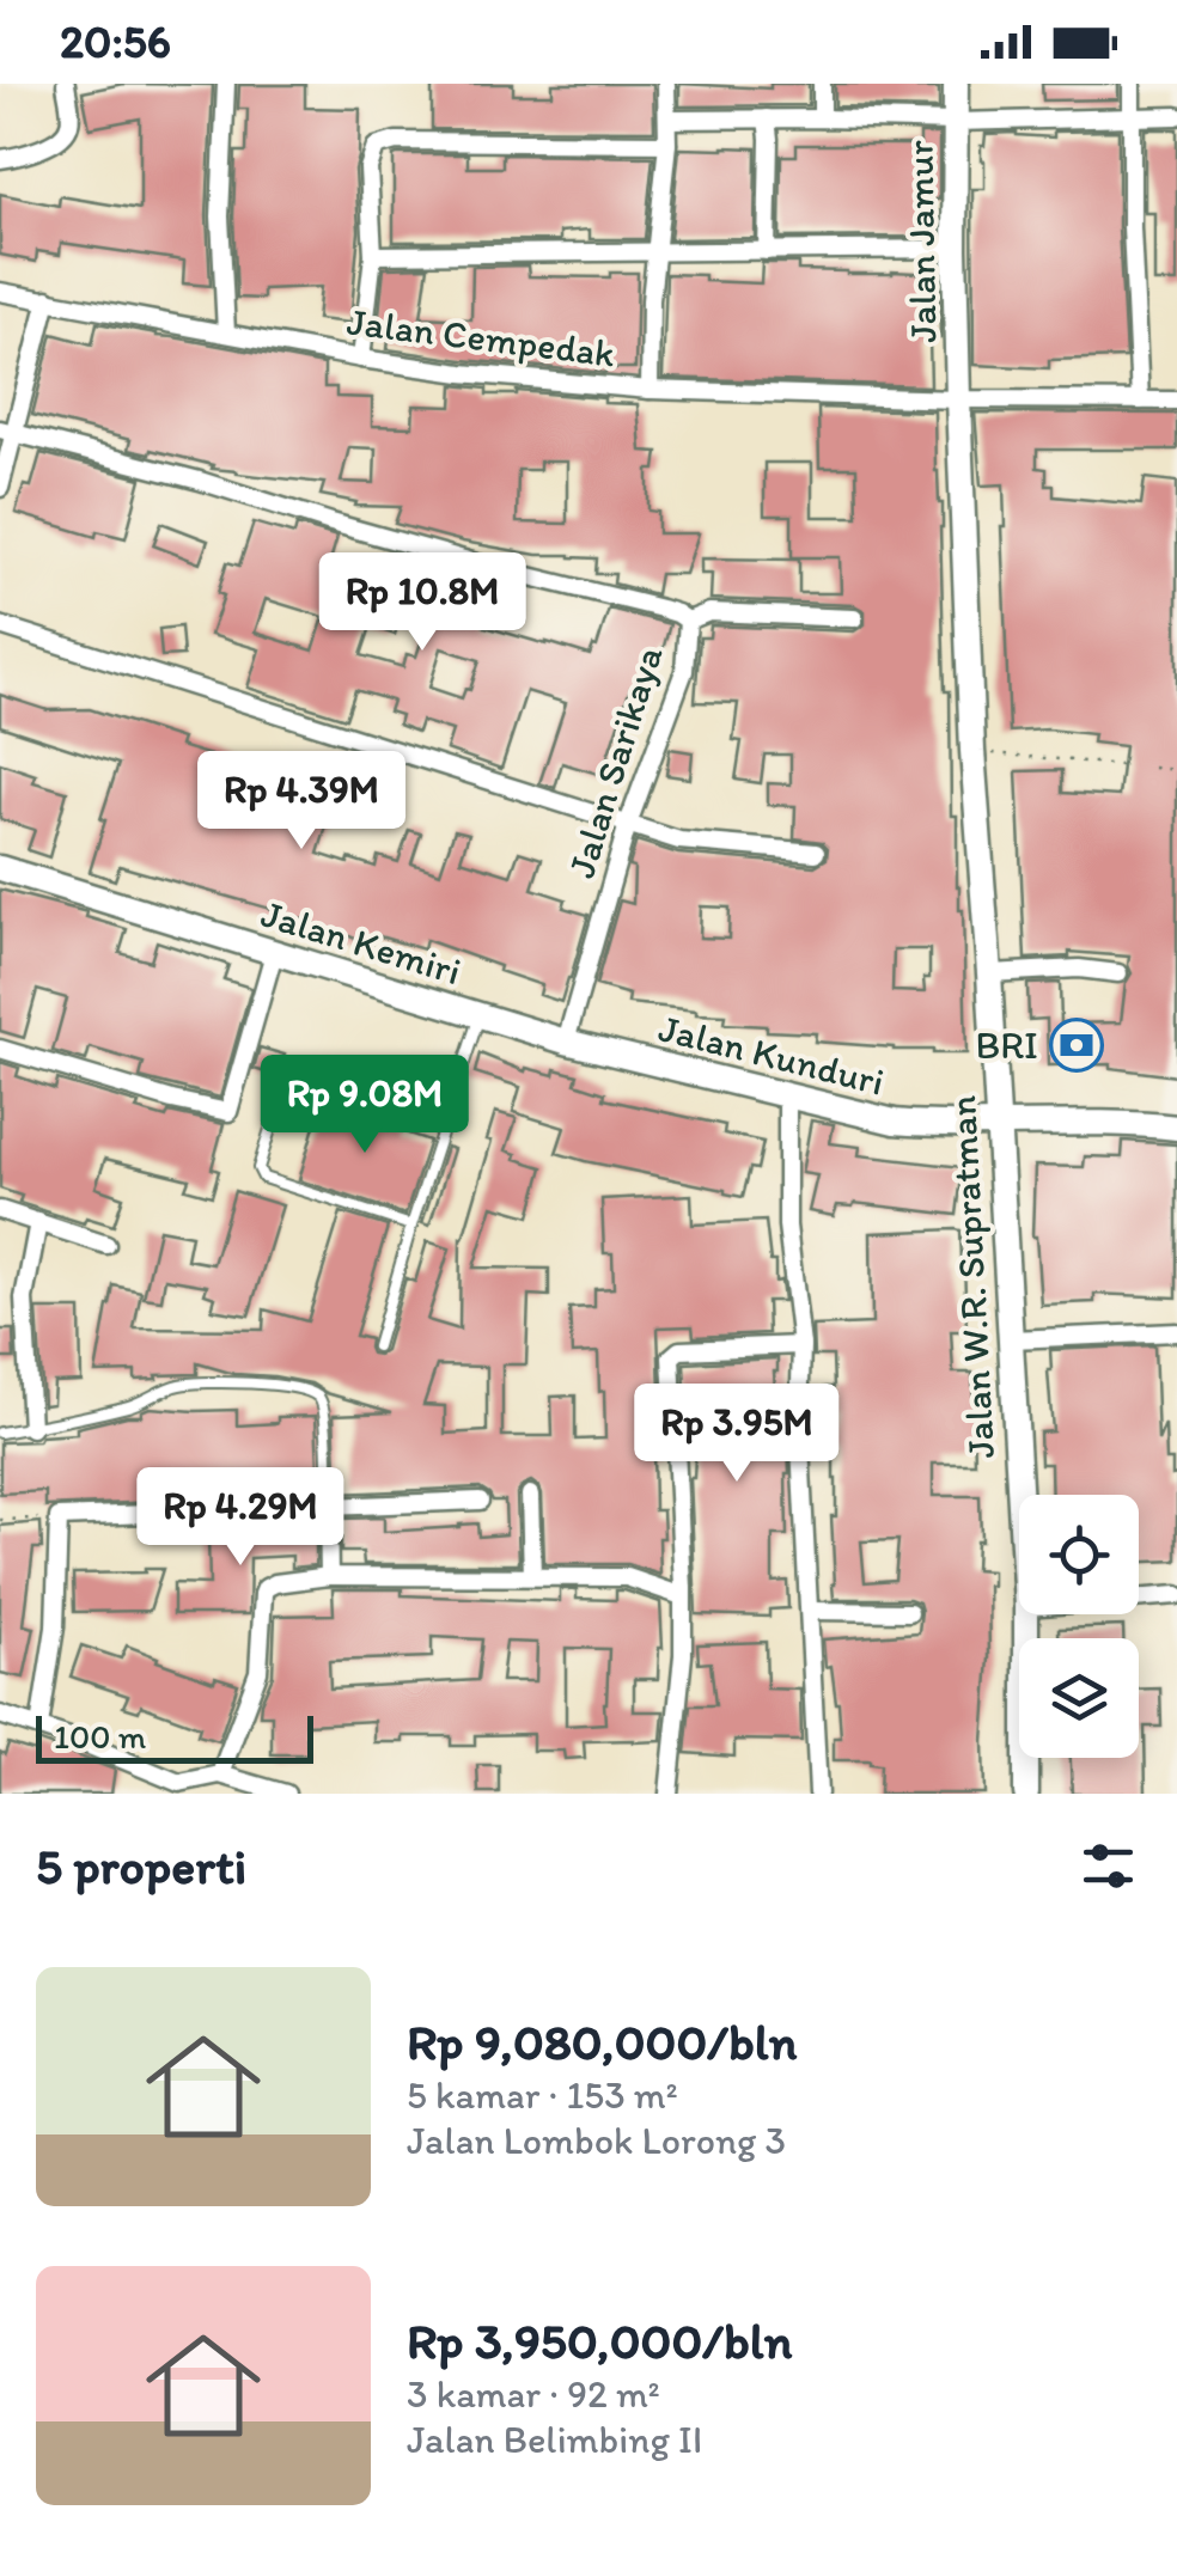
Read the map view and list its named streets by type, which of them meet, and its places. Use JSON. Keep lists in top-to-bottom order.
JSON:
{
  "streets": {
    "street": [
      "Jalan Jamur",
      "Jalan Cempedak",
      "Jalan Sarikaya",
      "Jalan Kemiri",
      "Jalan Kunduri",
      "Jalan W.R. Supratman"
    ]
  },
  "crossings": [
    ["Jalan Jamur", "Jalan Cempedak"],
    ["Jalan Jamur", "Jalan W.R. Supratman"],
    ["Jalan Cempedak", "Jalan W.R. Supratman"],
    ["Jalan Sarikaya", "Jalan Kemiri"],
    ["Jalan Sarikaya", "Jalan Kunduri"],
    ["Jalan Kemiri", "Jalan Kunduri"],
    ["Jalan Kunduri", "Jalan W.R. Supratman"]
  ],
  "places": {
    "bank": ["BRI"]
  },
  "scale_bar": "100 m",
  "page": {
    "status": "20:56",
    "price": [
      "Rp 10.8M",
      "Rp 4.39M",
      "Rp 9.08M",
      "Rp 3.95M",
      "Rp 4.29M"
    ],
    "scale": "100 m",
    "heading": "5 properti",
    "list": [
      {
        "name": "Rp 9,080,000/bln",
        "note": "5 kamar · 153 m² · Jalan Lombok Lorong 3"
      },
      {
        "name": "Rp 3,950,000/bln",
        "note": "3 kamar · 92 m² · Jalan Belimbing II"
      }
    ]
  }
}
